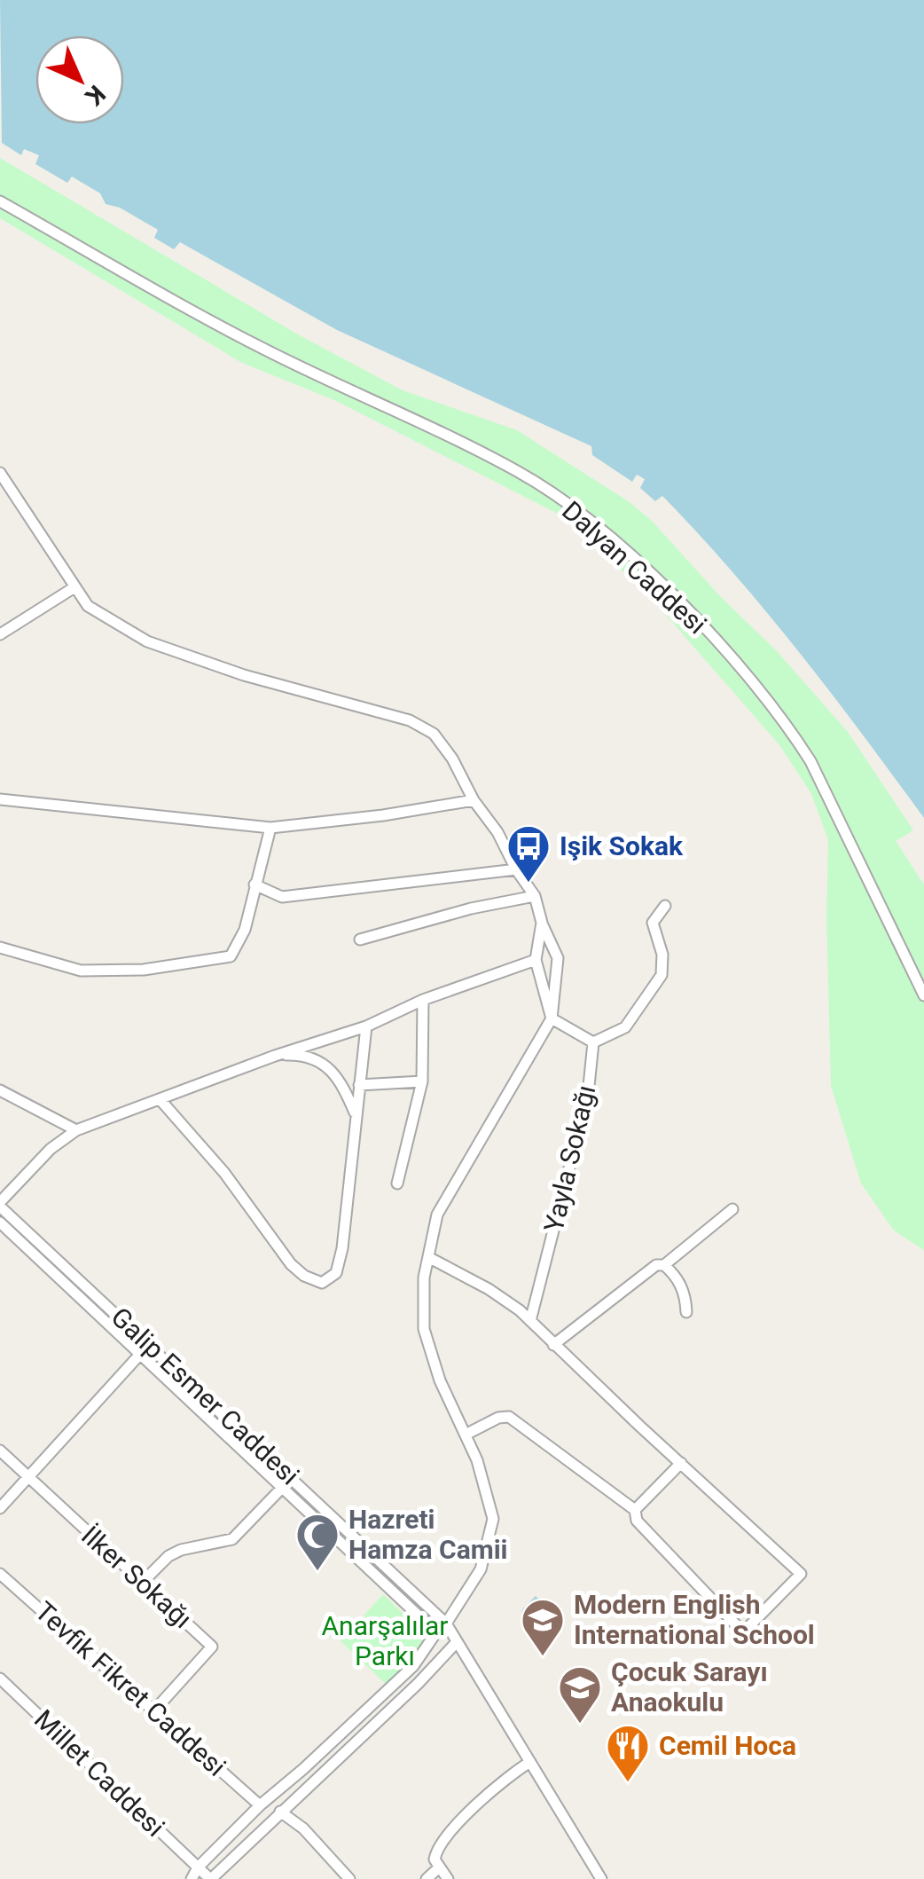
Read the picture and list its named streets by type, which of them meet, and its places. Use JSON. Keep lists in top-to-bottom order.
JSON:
{
  "streets": {
    "street": [
      "Dalyan Caddesi",
      "Yayla Sokağı",
      "Galip Esmer Caddesi",
      "İlker Sokağı",
      "Tevfik Fikret Caddesi",
      "Millet Caddesi"
    ]
  },
  "crossings": [
    ["İlker Sokağı", "Tevfik Fikret Caddesi"]
  ],
  "parks": ["Anarşalılar Parkı"],
  "places": {
    "bus stop": ["Işik Sokak"],
    "mosque": ["Hazreti Hamza Camii"],
    "school or university": ["Modern English International School", "Çocuk Sarayı Anaokulu"],
    "restaurant": ["Cemil Hoca"]
  },
  "north": "bottom right"
}
